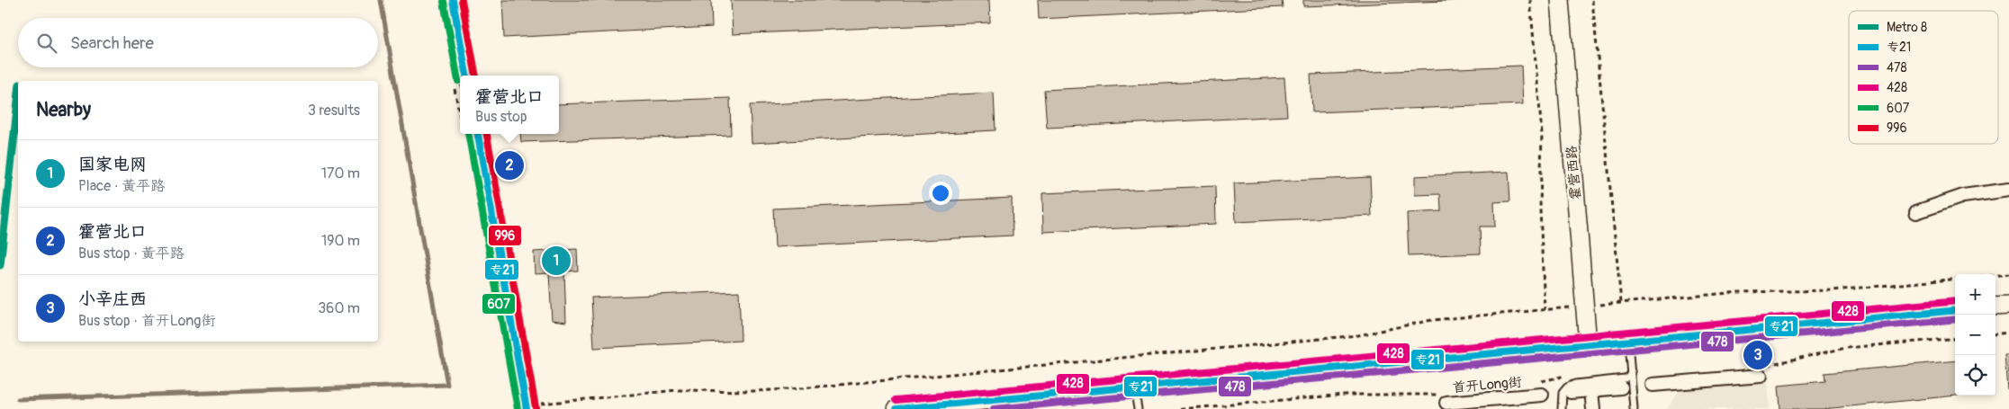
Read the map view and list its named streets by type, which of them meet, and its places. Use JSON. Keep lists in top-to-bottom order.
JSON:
{
  "streets": {
    "street": ["霍营西路", "首开Long街"]
  },
  "lines": [
    "transit line 专21",
    "transit line 996",
    "transit line 607",
    "metro line 8",
    "transit line 428",
    "transit line 478"
  ],
  "legend": [
    "Metro 8",
    "专21",
    "478",
    "428",
    "607",
    "996"
  ],
  "page": {
    "search": "Search here",
    "popup": ["霍营北口", "Bus stop"],
    "heading": ["Nearby", "3 results"],
    "list": [
      {
        "mark": "1",
        "name": "国家电网",
        "note": "Place · 黄平路",
        "value": "170 m"
      },
      {
        "mark": "2",
        "name": "霍营北口",
        "note": "Bus stop · 黄平路",
        "value": "190 m"
      },
      {
        "mark": "3",
        "name": "小辛庄西",
        "note": "Bus stop · 首开Long街",
        "value": "360 m"
      }
    ],
    "pins": ["2", "1", "3"],
    "map_buttons": ["+", "−"]
  }
}
